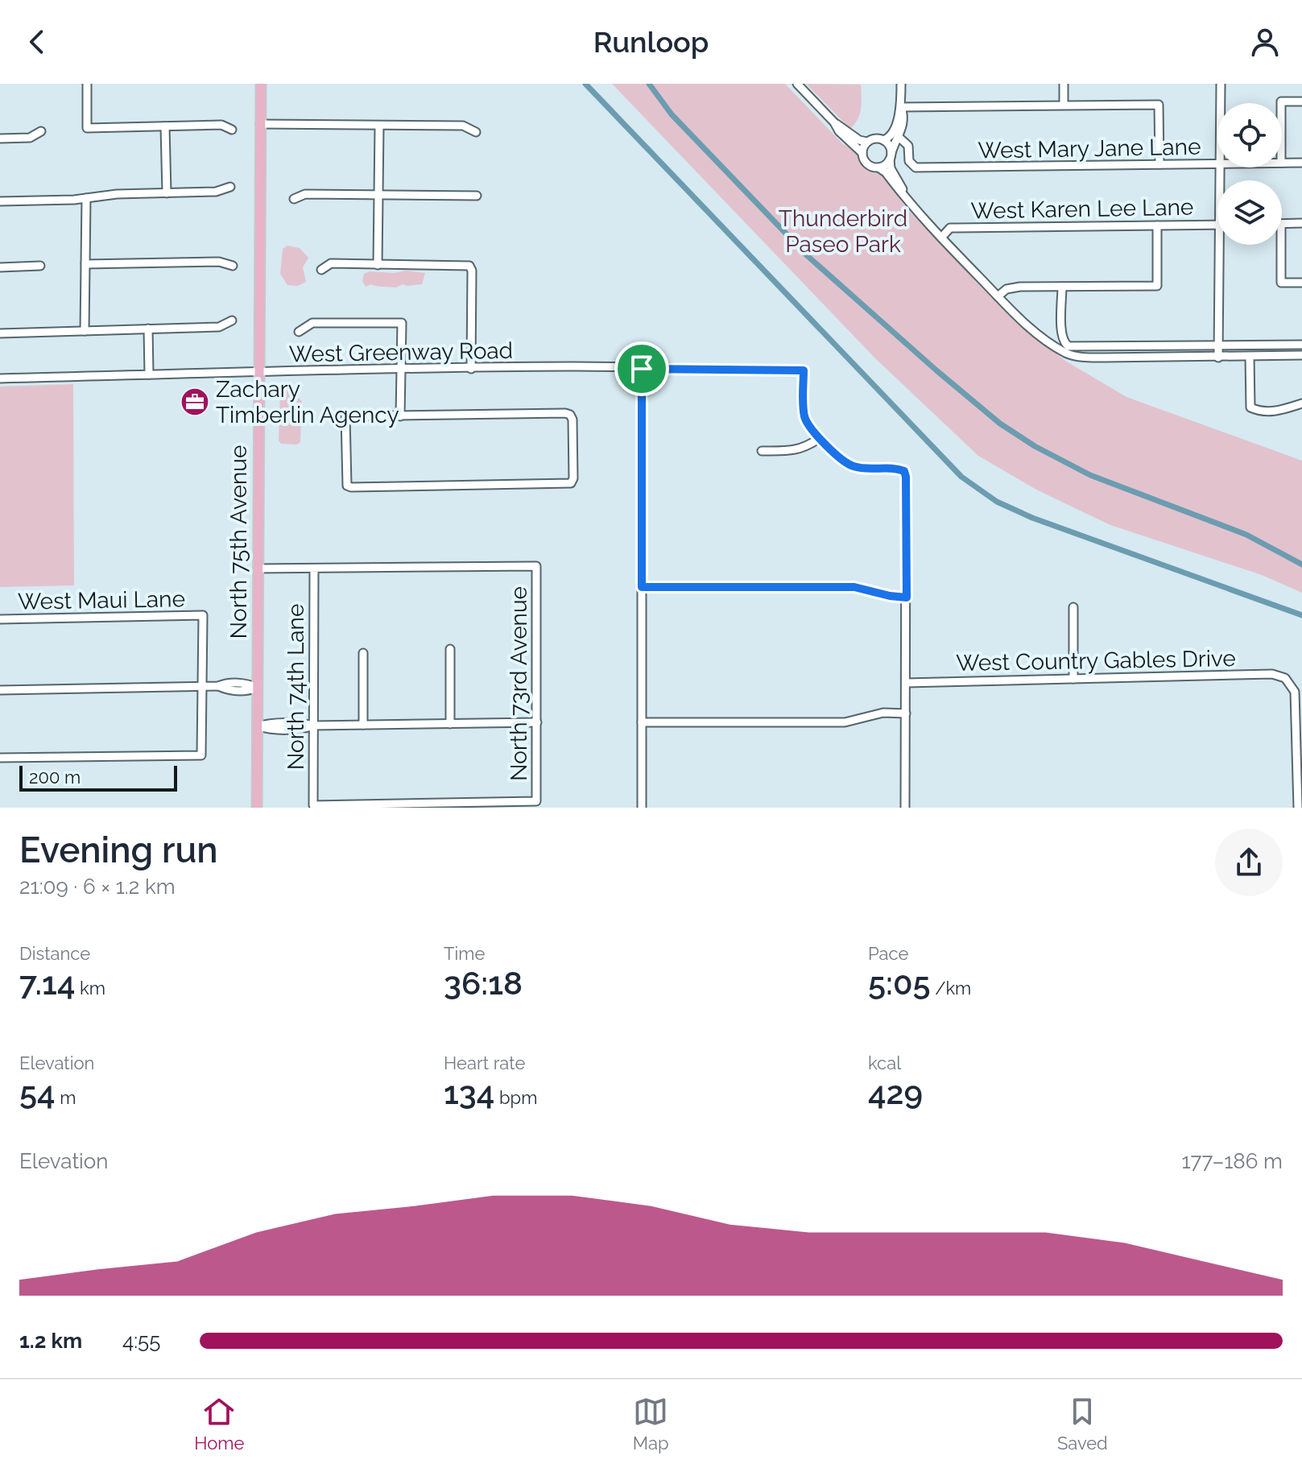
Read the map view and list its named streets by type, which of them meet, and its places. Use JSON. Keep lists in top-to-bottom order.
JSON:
{
  "streets": {
    "main road": ["North 75th Avenue"],
    "street": [
      "West Mary Jane Lane",
      "West Karen Lee Lane",
      "West Greenway Road",
      "West Maui Lane",
      "West Country Gables Drive",
      "North 73rd Avenue",
      "North 74th Lane"
    ]
  },
  "crossings": [
    ["West Greenway Road", "North 75th Avenue"],
    ["North 73rd Avenue", "North 74th Lane"]
  ],
  "parks": ["Thunderbird Paseo Park"],
  "places": {
    "office": ["Zachary Timberlin Agency"]
  },
  "scale_bar": "200 m",
  "page": {
    "header": "Runloop",
    "scale": "200 m",
    "heading": ["Evening run", "21:09 · 6 × 1.2 km"],
    "stats": [
      ["Distance", "7.14 km"],
      ["Time", "36:18"],
      ["Pace", "5:05 /km"],
      ["Elevation", "54 m"],
      ["Heart rate", "134 bpm"],
      ["kcal", "429"]
    ],
    "chart": ["Elevation", "177–186 m"],
    "list": [
      {
        "name": "1.2 km",
        "note": "4:55"
      }
    ],
    "tabs": ["Home", "Map", "Saved"]
  }
}
